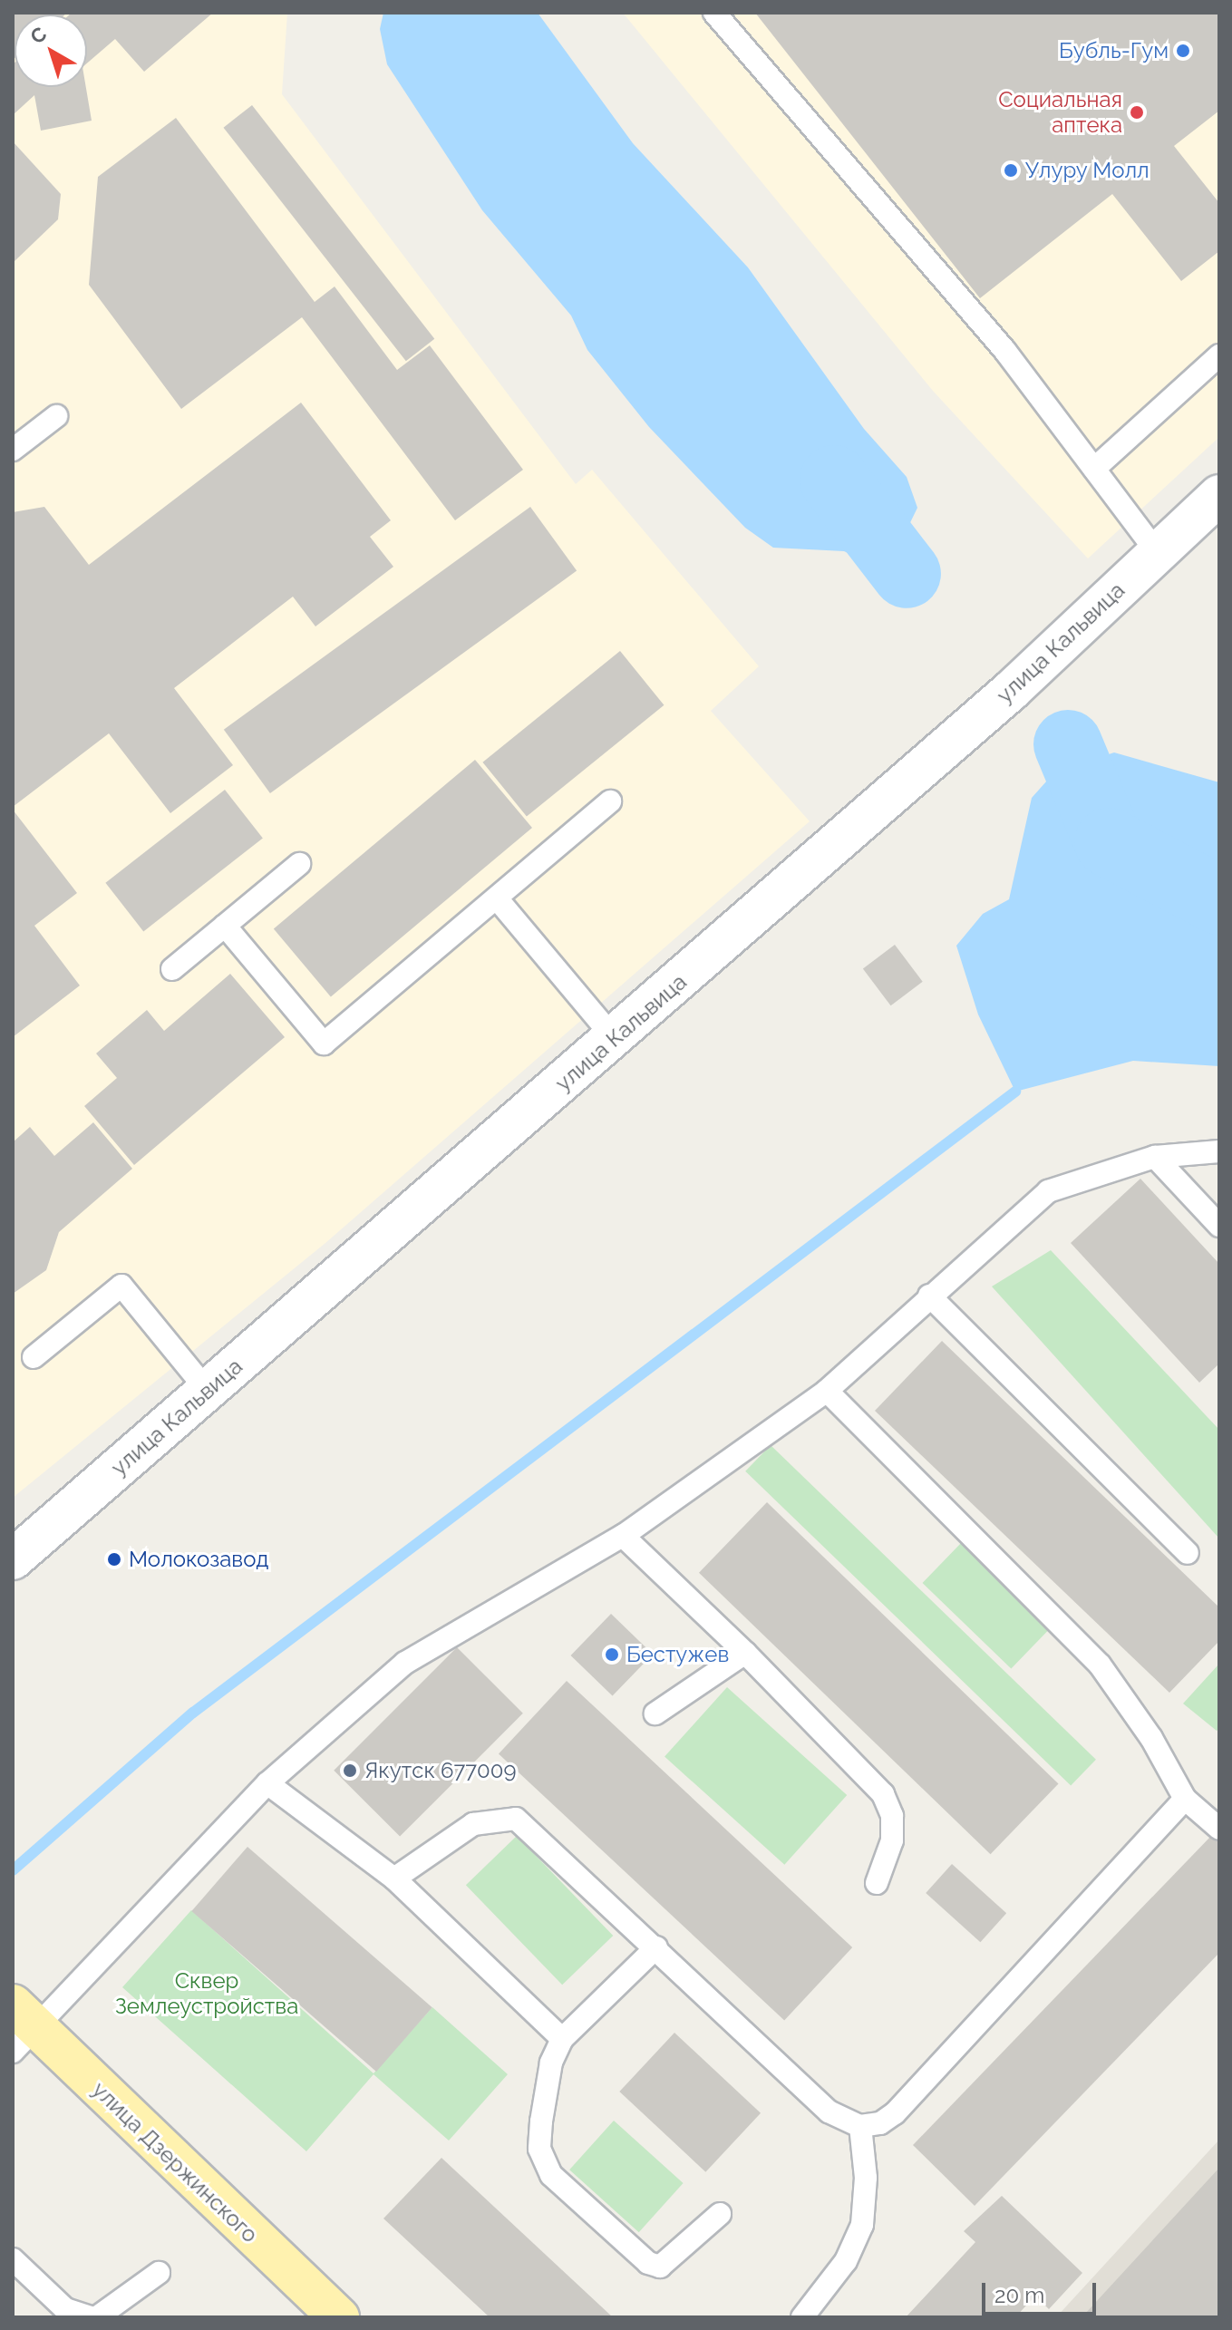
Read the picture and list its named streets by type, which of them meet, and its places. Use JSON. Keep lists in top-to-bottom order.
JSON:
{
  "streets": {
    "main road": ["улица Дзержинского"],
    "street": ["улица Кальвица"]
  },
  "parks": ["Сквер Землеустройства"],
  "places": [
    "Бубль-Гум",
    "Социальная аптека",
    "Улуру Молл",
    "Молокозавод",
    "Бестужев",
    "Якутск 677009"
  ],
  "scale_bar": "20 m",
  "north": "top left"
}
